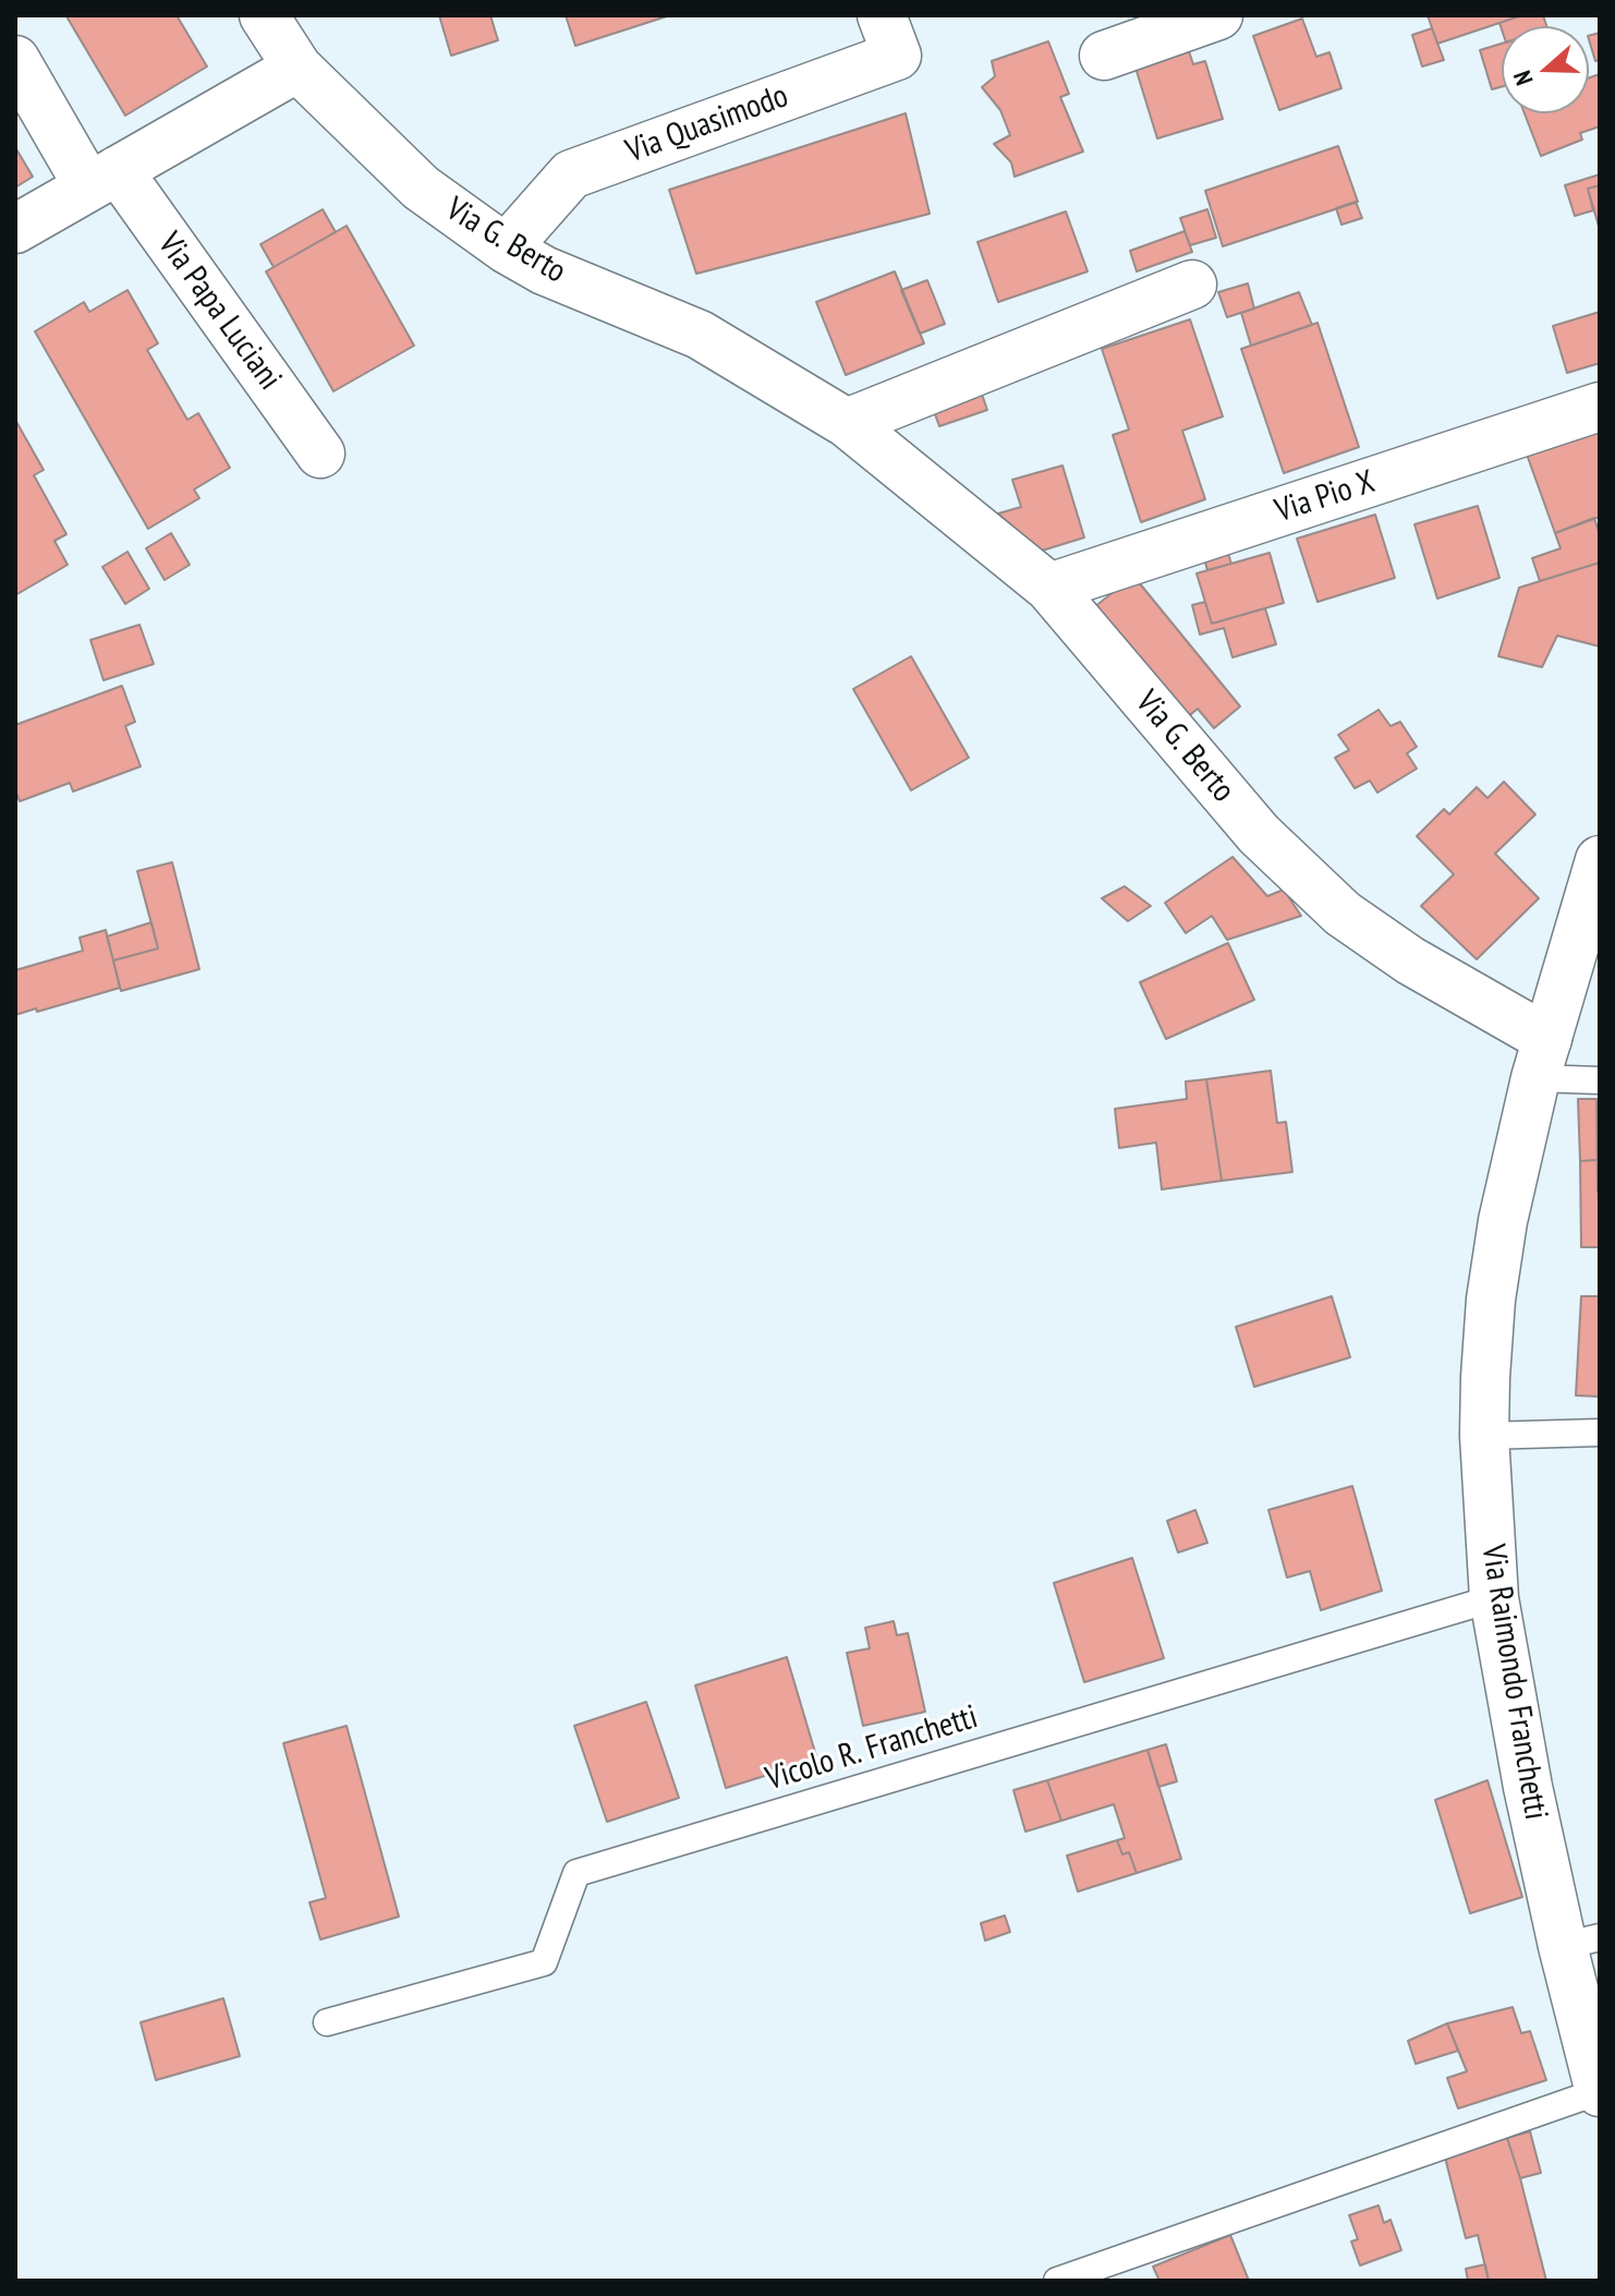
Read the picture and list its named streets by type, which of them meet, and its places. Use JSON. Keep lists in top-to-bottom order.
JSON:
{
  "streets": {
    "street": [
      "Via Quasimodo",
      "Via G. Berto",
      "Via Papa Luciani",
      "Via Pio X",
      "Via Raimondo Franchetti"
    ],
    "lane": ["Vicolo R. Franchetti"]
  },
  "crossings": [
    ["Via Quasimodo", "Via G. Berto"],
    ["Via G. Berto", "Via Pio X"],
    ["Via G. Berto", "Via Raimondo Franchetti"],
    ["Via Raimondo Franchetti", "Vicolo R. Franchetti"]
  ],
  "north": "left"
}
